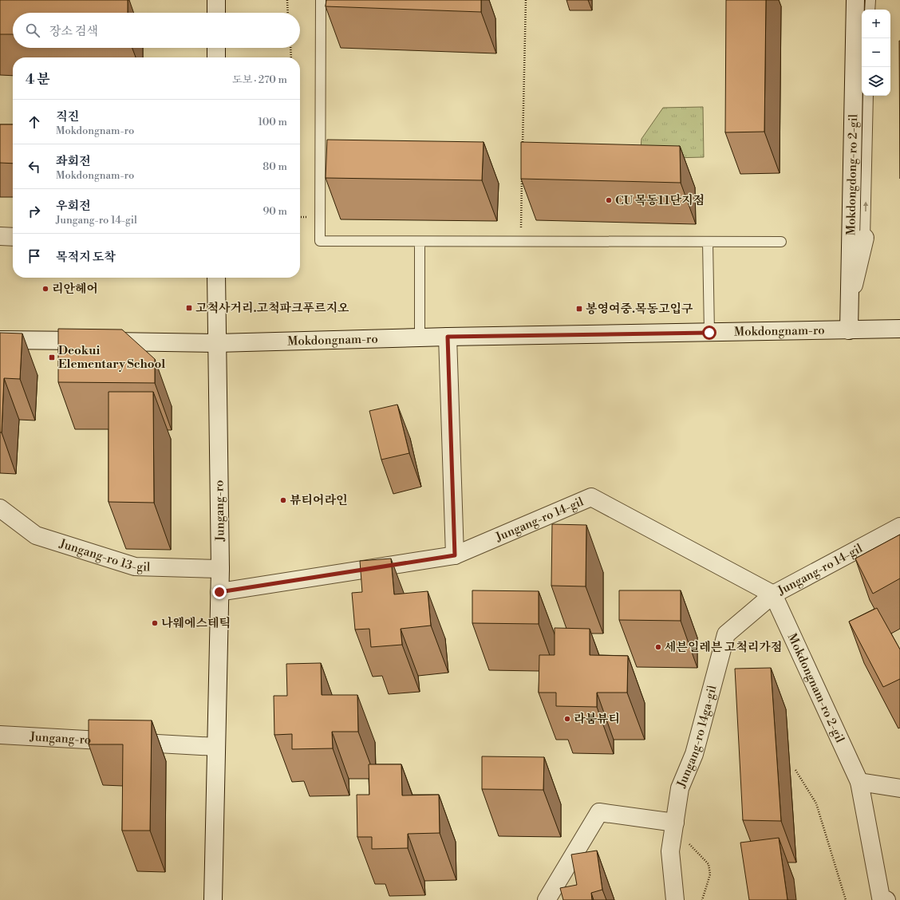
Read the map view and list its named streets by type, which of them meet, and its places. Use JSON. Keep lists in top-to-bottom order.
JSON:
{
  "streets": {
    "street": [
      "Mokdongdong-ro 2-gil",
      "Mokdongnam-ro",
      "Jungang-ro",
      "Jungang-ro 14-gil",
      "Jungang-ro 13-gil",
      "Mokdongnam-ro 2-gil",
      "Jungang-ro 14ga-gil"
    ]
  },
  "crossings": [
    ["Mokdongdong-ro 2-gil", "Mokdongnam-ro"],
    ["Mokdongnam-ro", "Jungang-ro"],
    ["Jungang-ro", "Jungang-ro 14-gil"],
    ["Jungang-ro", "Jungang-ro 13-gil"],
    ["Jungang-ro 14-gil", "Mokdongnam-ro 2-gil"],
    ["Jungang-ro 14-gil", "Jungang-ro 14ga-gil"],
    ["Mokdongnam-ro 2-gil", "Jungang-ro 14ga-gil"]
  ],
  "places": {
    "other": [
      "CU 목동11단지점",
      "리안헤어",
      "뷰티어라인",
      "나웨에스테틱",
      "세븐일레븐 고척리가점",
      "라붐뷰티"
    ],
    "transit": ["고척사거리.고척파크푸르지오", "봉영여중.목동고입구", "Deokui Elementary School"]
  },
  "page": {
    "map_buttons": ["+", "−"],
    "search": "장소 검색",
    "heading": ["4 분", "도보 · 270 m"],
    "list": [
      ["직진", "Mokdongnam-ro", "100 m"],
      ["좌회전", "Mokdongnam-ro", "80 m"],
      ["우회전", "Jungang-ro 14-gil", "90 m"],
      "목적지 도착"
    ]
  }
}
